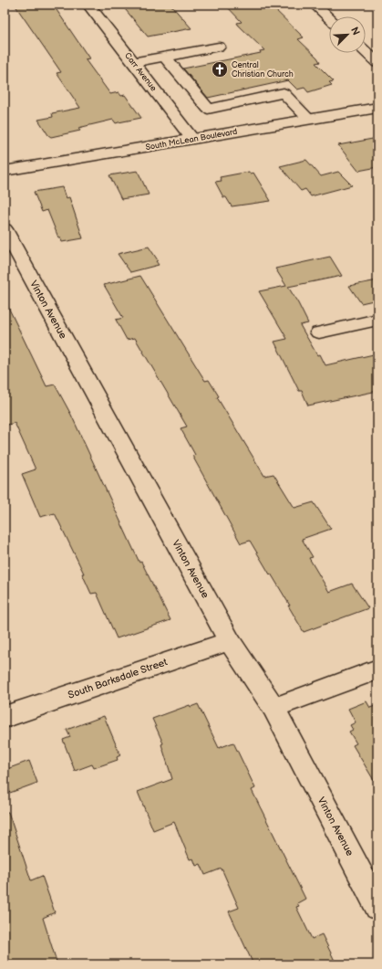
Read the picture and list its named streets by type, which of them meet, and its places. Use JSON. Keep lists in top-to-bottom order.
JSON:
{
  "streets": {
    "street": [
      "Carr Avenue",
      "South McLean Boulevard",
      "Vinton Avenue",
      "South Barksdale Street"
    ]
  },
  "crossings": [
    ["Carr Avenue", "South McLean Boulevard"],
    ["Vinton Avenue", "South Barksdale Street"]
  ],
  "places": {
    "church": ["Central Christian Church"]
  },
  "north": "top right"
}
